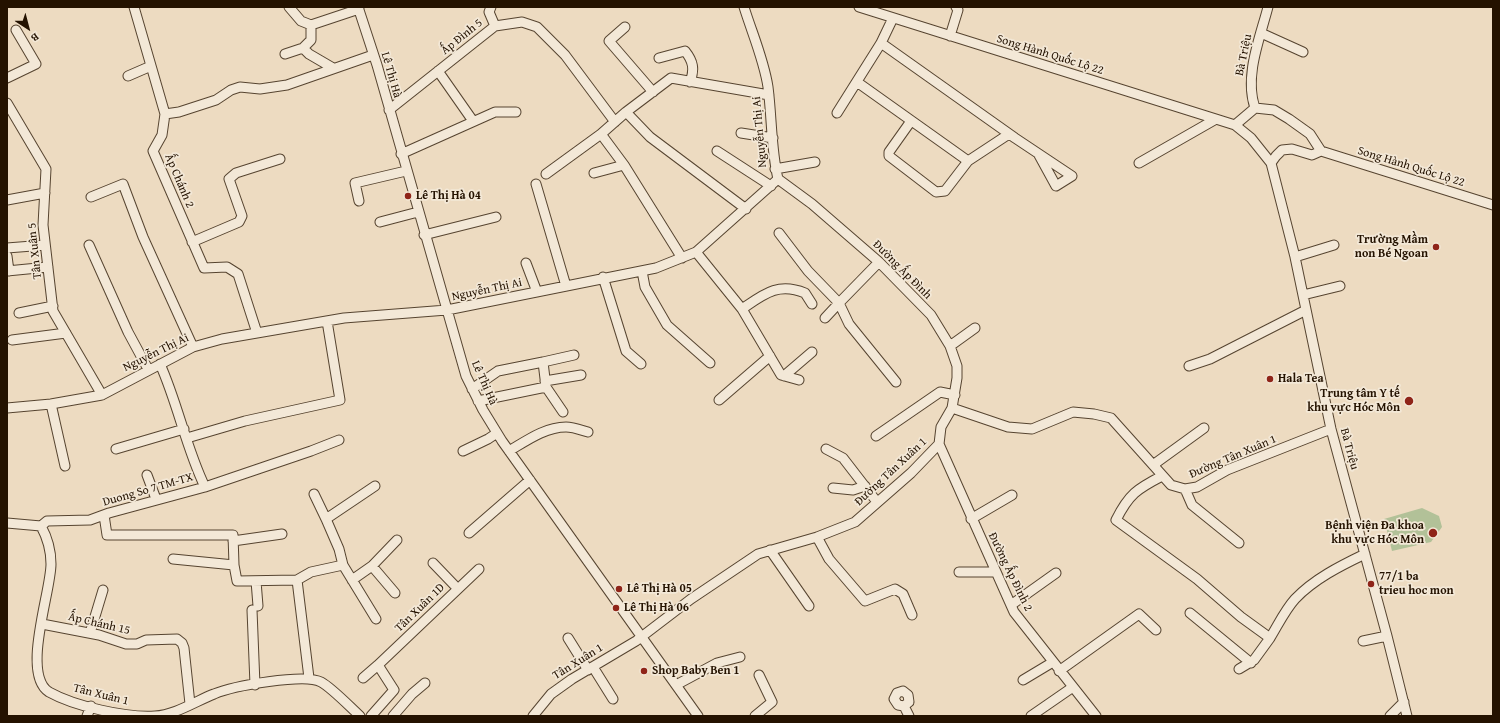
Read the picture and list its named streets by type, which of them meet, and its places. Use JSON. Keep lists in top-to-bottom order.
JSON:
{
  "streets": {
    "street": [
      "Ấp Đình 5",
      "Song Hành Quốc Lộ 22",
      "Bà Triệu",
      "Lê Thị Hà",
      "Nguyễn Thị Ai",
      "Ấp Chánh 2",
      "Tân Xuân 5",
      "Đường Ấp Đình",
      "Đường Tân Xuân 1",
      "Duong So 7 TM-TX",
      "Đường Ấp Đình 2",
      "Tân Xuân 1D",
      "Ấp Chánh 15",
      "Tân Xuân 1"
    ]
  },
  "crossings": [
    ["Ấp Đình 5", "Lê Thị Hà"],
    ["Bà Triệu", "Đường Tân Xuân 1"],
    ["Lê Thị Hà", "Nguyễn Thị Ai"],
    ["Lê Thị Hà", "Đường Tân Xuân 1"],
    ["Lê Thị Hà", "Tân Xuân 1"],
    ["Nguyễn Thị Ai", "Ấp Chánh 2"],
    ["Nguyễn Thị Ai", "Tân Xuân 5"],
    ["Nguyễn Thị Ai", "Đường Ấp Đình"],
    ["Nguyễn Thị Ai", "Duong So 7 TM-TX"],
    ["Đường Ấp Đình", "Đường Tân Xuân 1"],
    ["Đường Tân Xuân 1", "Đường Ấp Đình 2"],
    ["Đường Tân Xuân 1", "Tân Xuân 1"],
    ["Duong So 7 TM-TX", "Tân Xuân 1"],
    ["Ấp Chánh 15", "Tân Xuân 1"]
  ],
  "places": [
    "Lê Thị Hà 04",
    "Trường Mầm non Bé Ngoan",
    "Hala Tea",
    "Trung tâm Y tế khu vực Hóc Môn",
    "Bệnh viện Đa khoa khu vực Hóc Môn",
    "77/1 ba trieu hoc mon",
    "Lê Thị Hà 05",
    "Lê Thị Hà 06",
    "Shop Baby Ben 1"
  ],
  "north": "bottom right"
}
